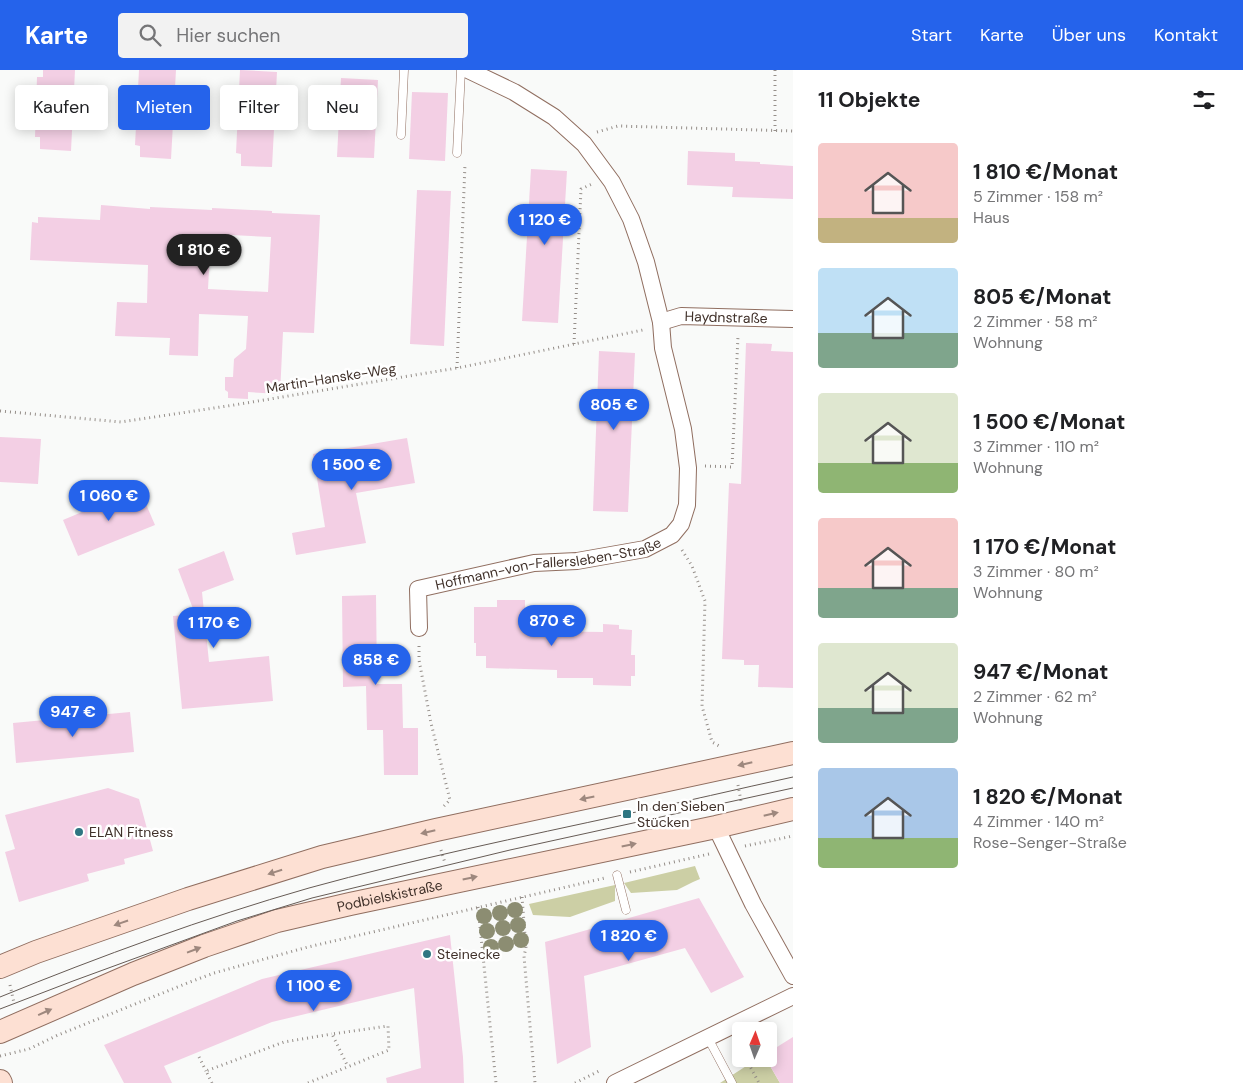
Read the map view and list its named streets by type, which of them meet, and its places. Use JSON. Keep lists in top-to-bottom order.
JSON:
{
  "streets": {
    "main road": ["Podbielskistraße"],
    "street": ["Haydnstraße", "Hoffmann-von-Fallersleben-Straße"],
    "path": ["Martin-Hanske-Weg"]
  },
  "crossings": [
    ["Haydnstraße", "Martin-Hanske-Weg"],
    ["Haydnstraße", "Hoffmann-von-Fallersleben-Straße"],
    ["Martin-Hanske-Weg", "Hoffmann-von-Fallersleben-Straße"]
  ],
  "places": {
    "transit": ["In den Sieben Stücken"],
    "other": ["ELAN Fitness", "Steinecke"]
  },
  "north": "top",
  "page": {
    "header": "Karte",
    "search": "Hier suchen",
    "nav": [
      "Start",
      "Karte",
      "Über uns",
      "Kontakt"
    ],
    "heading": "11 Objekte",
    "chip": [
      "Kaufen",
      "Mieten",
      "Filter",
      "Neu"
    ],
    "list": [
      {
        "name": "1 810 €/Monat",
        "note": "5 Zimmer · 158 m² · Haus"
      },
      {
        "name": "805 €/Monat",
        "note": "2 Zimmer · 58 m² · Wohnung"
      },
      {
        "name": "1 500 €/Monat",
        "note": "3 Zimmer · 110 m² · Wohnung"
      },
      {
        "name": "1 170 €/Monat",
        "note": "3 Zimmer · 80 m² · Wohnung"
      },
      {
        "name": "947 €/Monat",
        "note": "2 Zimmer · 62 m² · Wohnung"
      },
      {
        "name": "1 820 €/Monat",
        "note": "4 Zimmer · 140 m² · Rose-Senger-Straße"
      }
    ],
    "price": [
      "1 120 €",
      "1 810 €",
      "805 €",
      "1 500 €",
      "1 060 €",
      "870 €",
      "1 170 €",
      "858 €",
      "947 €",
      "1 820 €",
      "1 100 €"
    ]
  }
}
